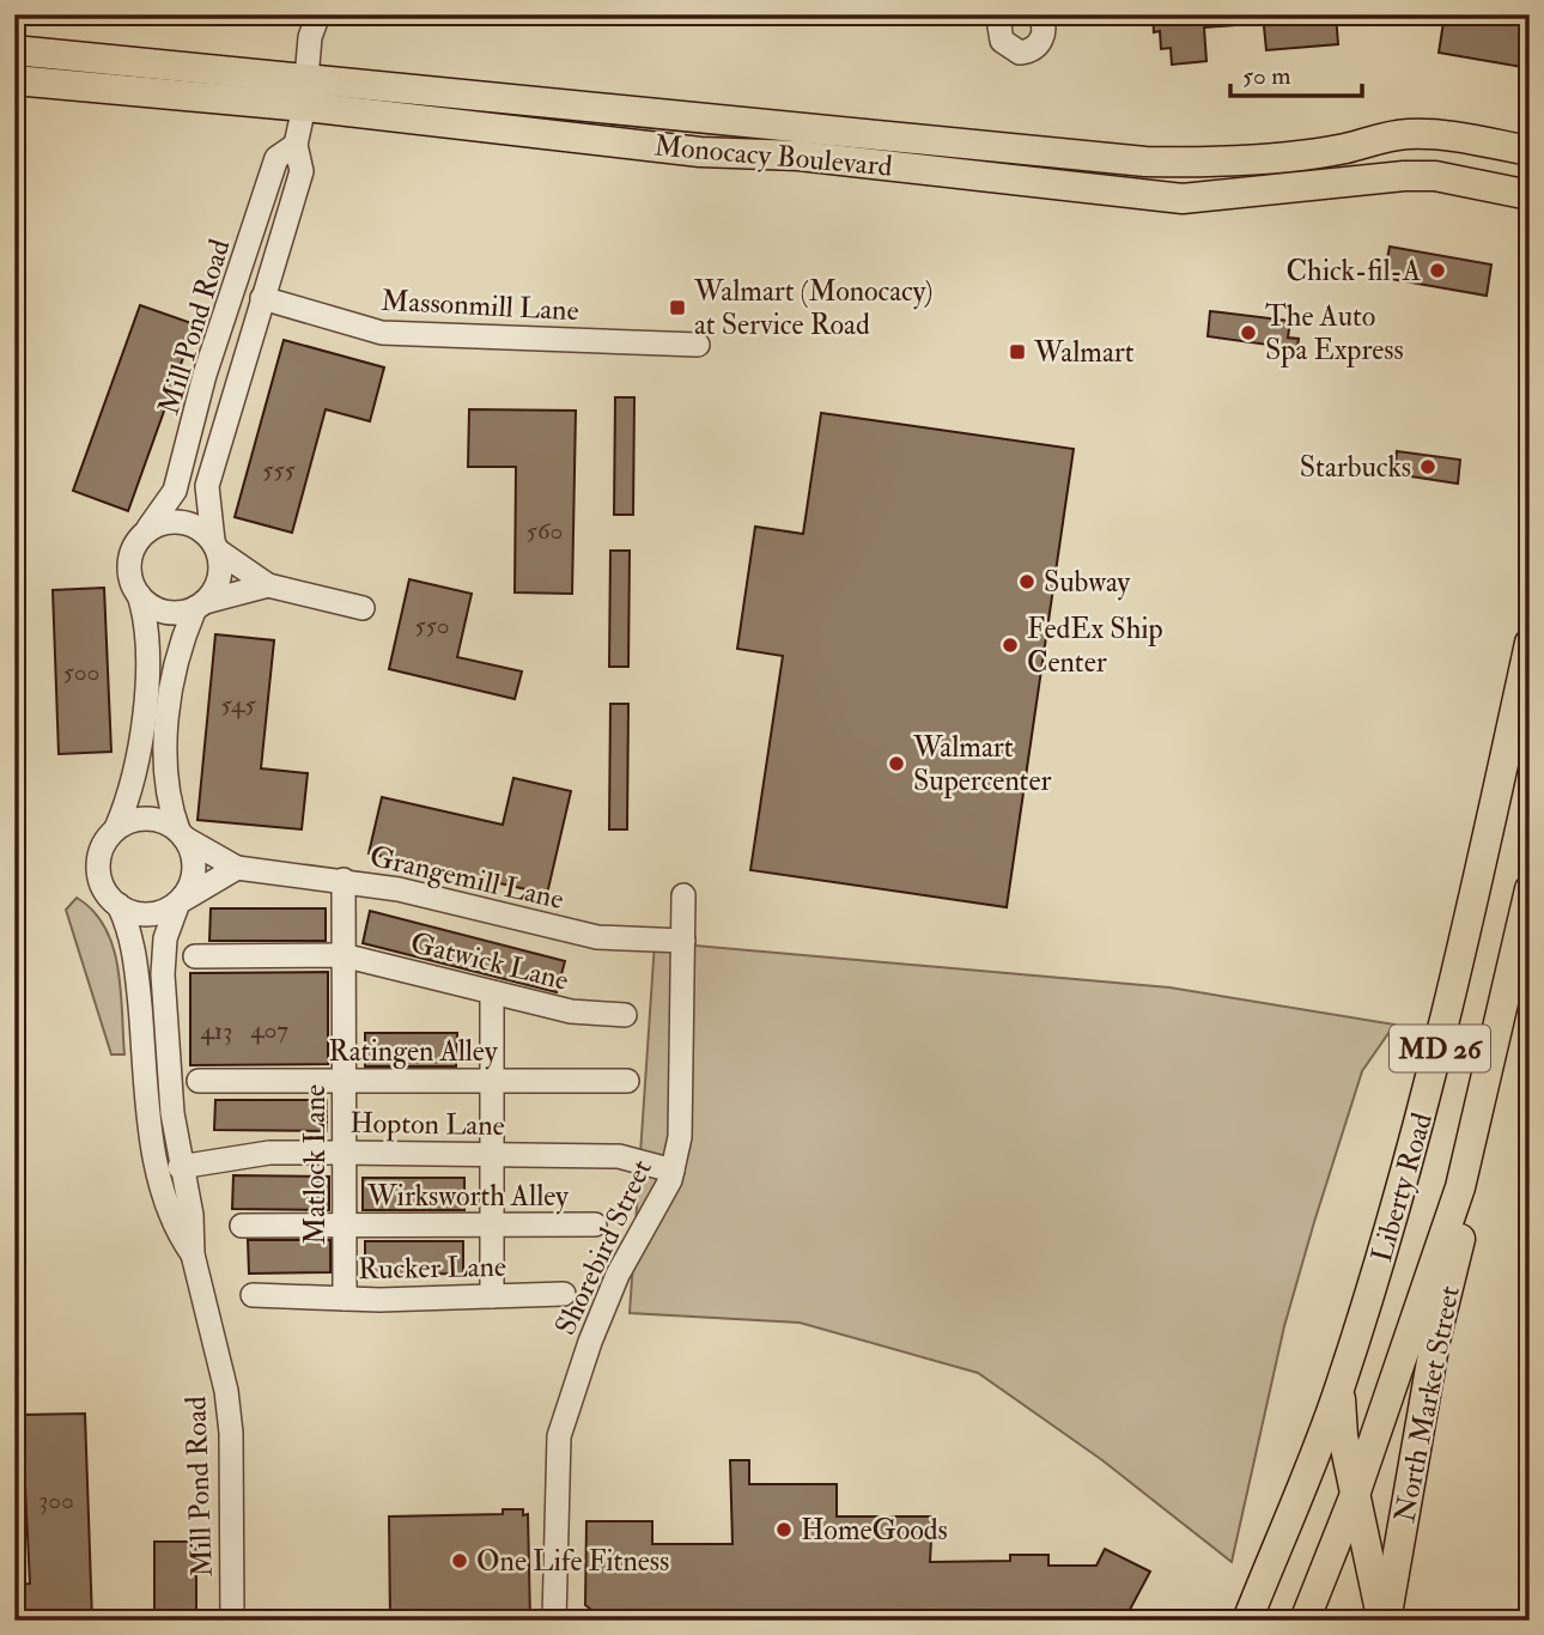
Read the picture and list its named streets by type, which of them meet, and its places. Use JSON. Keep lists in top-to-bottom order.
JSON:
{
  "streets": {
    "main road": [
      "Monocacy Boulevard",
      "MD 26",
      "Liberty Road",
      "North Market Street"
    ],
    "street": [
      "Massonmill Lane",
      "Mill Pond Road",
      "Grangemill Lane",
      "Gatwick Lane",
      "Ratingen Alley",
      "Hopton Lane",
      "Matlock Lane",
      "Wirksworth Alley",
      "Shorebird Street",
      "Rucker Lane"
    ]
  },
  "crossings": [
    ["Monocacy Boulevard", "Mill Pond Road"],
    ["Massonmill Lane", "Mill Pond Road"],
    ["Mill Pond Road", "Hopton Lane"],
    ["Grangemill Lane", "Matlock Lane"],
    ["Grangemill Lane", "Shorebird Street"],
    ["Gatwick Lane", "Matlock Lane"],
    ["Ratingen Alley", "Matlock Lane"],
    ["Hopton Lane", "Matlock Lane"],
    ["Hopton Lane", "Shorebird Street"],
    ["Matlock Lane", "Wirksworth Alley"],
    ["Matlock Lane", "Rucker Lane"],
    ["Liberty Road", "North Market Street"]
  ],
  "places": {
    "other": [
      "Chick-fil-A",
      "The Auto Spa Express",
      "Starbucks",
      "Subway",
      "FedEx Ship Center",
      "Walmart Supercenter",
      "HomeGoods",
      "One Life Fitness"
    ],
    "transit": ["Walmart (Monocacy) at Service Road", "Walmart"]
  },
  "house_numbers": [
    "555",
    "560",
    "550",
    "500",
    "545",
    "407",
    "413",
    "300"
  ],
  "scale_bar": "50 m"
}
